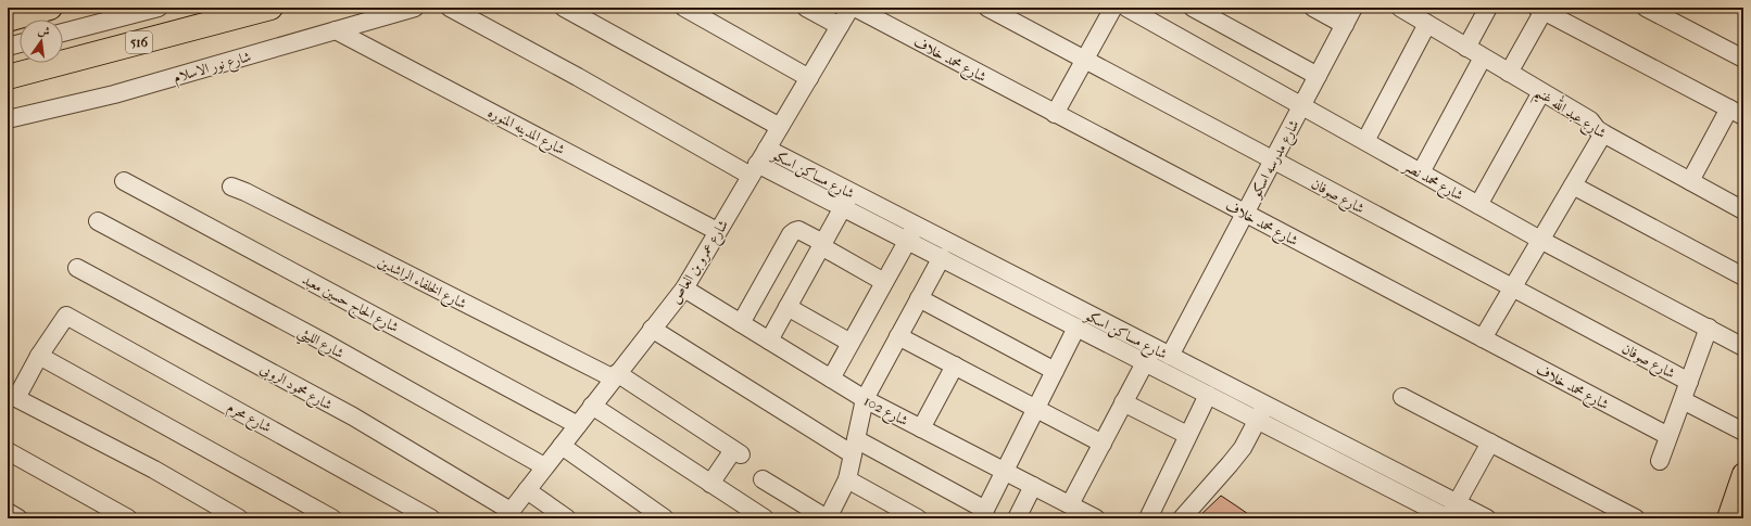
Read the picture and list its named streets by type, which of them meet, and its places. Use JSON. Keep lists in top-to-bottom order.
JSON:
{
  "streets": {
    "highway": ["516"],
    "street": [
      "شارع محمد خلاف",
      "شارع نور الاسلام",
      "شارع عبد الله غنيم",
      "شارع المدينه المنوره",
      "شارع مدرسه اسكو",
      "شارع مساكن اسكو",
      "شارع محمد نصر",
      "شارع صوفان",
      "شارع عمرو بن العاص",
      "شارع الخلفاء الراشدين",
      "شارع الحاج حسين معبد",
      "شارع الليثي",
      "شارع محمود الروبى",
      "شارع 102",
      "شارع محرم"
    ]
  },
  "crossings": [
    ["شارع محمد خلاف", "شارع مدرسه اسكو"],
    ["شارع نور الاسلام", "شارع المدينه المنوره"],
    ["شارع المدينه المنوره", "شارع عمرو بن العاص"],
    ["شارع مدرسه اسكو", "شارع مساكن اسكو"],
    ["شارع مدرسه اسكو", "شارع محمد نصر"],
    ["شارع مدرسه اسكو", "شارع صوفان"],
    ["شارع مساكن اسكو", "شارع عمرو بن العاص"],
    ["شارع عمرو بن العاص", "شارع الخلفاء الراشدين"],
    ["شارع عمرو بن العاص", "شارع الحاج حسين معبد"],
    ["شارع عمرو بن العاص", "شارع الليثي"],
    ["شارع عمرو بن العاص", "شارع محمود الروبى"],
    ["شارع عمرو بن العاص", "شارع 102"]
  ],
  "north": "top"
}
